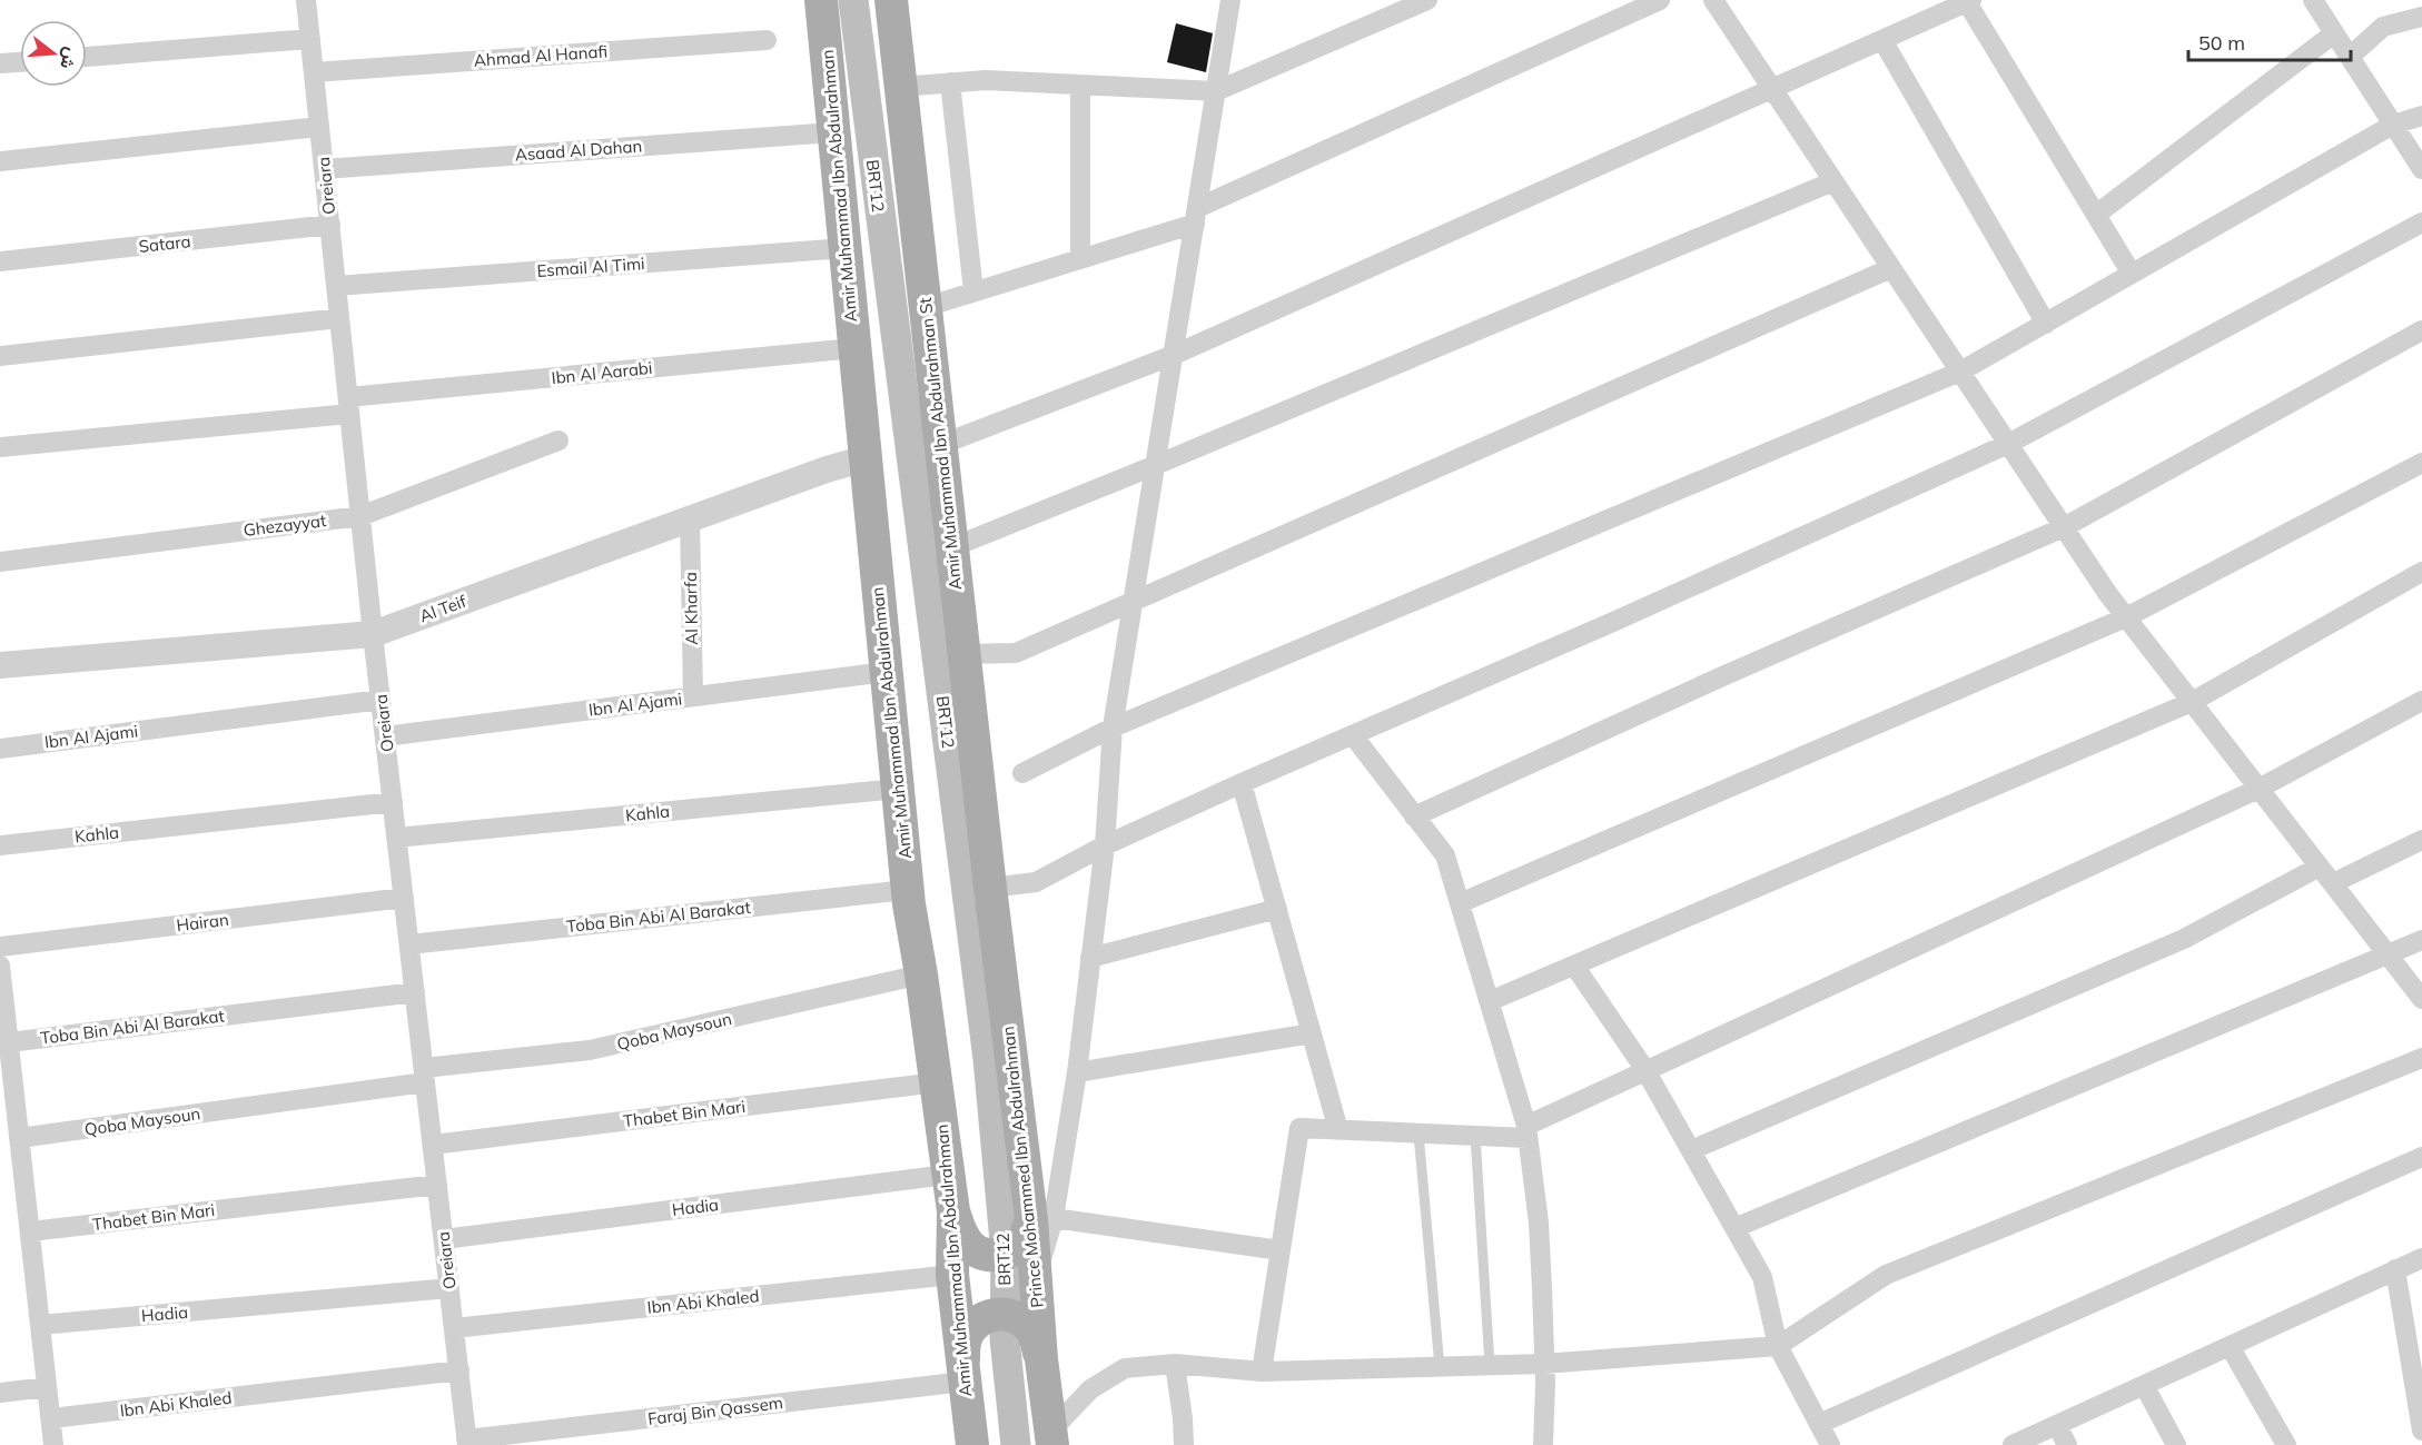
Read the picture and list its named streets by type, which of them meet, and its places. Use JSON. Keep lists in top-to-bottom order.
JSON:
{
  "streets": {
    "main road": [
      "Amir Muhammad Ibn Abdulrahman",
      "BRT12",
      "Amir Muhammad Ibn Abdulrahman St",
      "Prince Mohammed Ibn Abdulrahman"
    ],
    "street": [
      "Ahmad Al Hanafi",
      "Asaad Al Dahan",
      "Oreiara",
      "Satara",
      "Esmail Al Timi",
      "Ibn Al Aarabi",
      "Ghezayyat",
      "Al Teif",
      "Al Kharfa",
      "Ibn Al Ajami",
      "Kahla",
      "Toba Bin Abi Al Barakat",
      "Hairan",
      "Qoba Maysoun",
      "Thabet Bin Mari",
      "Hadia",
      "Ibn Abi Khaled",
      "Faraj Bin Qassem"
    ]
  },
  "crossings": [
    ["Ahmad Al Hanafi", "Oreiara"],
    ["Asaad Al Dahan", "Oreiara"],
    ["Asaad Al Dahan", "Amir Muhammad Ibn Abdulrahman"],
    ["Oreiara", "Satara"],
    ["Oreiara", "Esmail Al Timi"],
    ["Oreiara", "Ibn Al Aarabi"],
    ["Oreiara", "Ghezayyat"],
    ["Oreiara", "Al Teif"],
    ["Oreiara", "Ibn Al Ajami"],
    ["Oreiara", "Kahla"],
    ["Oreiara", "Toba Bin Abi Al Barakat"],
    ["Oreiara", "Hairan"],
    ["Oreiara", "Qoba Maysoun"],
    ["Oreiara", "Thabet Bin Mari"],
    ["Oreiara", "Hadia"],
    ["Oreiara", "Ibn Abi Khaled"],
    ["Oreiara", "Faraj Bin Qassem"],
    ["Amir Muhammad Ibn Abdulrahman", "Esmail Al Timi"],
    ["Amir Muhammad Ibn Abdulrahman", "Ibn Al Aarabi"],
    ["Amir Muhammad Ibn Abdulrahman", "Al Teif"],
    ["Amir Muhammad Ibn Abdulrahman", "Ibn Al Ajami"],
    ["Amir Muhammad Ibn Abdulrahman", "Kahla"],
    ["Amir Muhammad Ibn Abdulrahman", "Toba Bin Abi Al Barakat"],
    ["Amir Muhammad Ibn Abdulrahman", "Qoba Maysoun"],
    ["Amir Muhammad Ibn Abdulrahman", "Thabet Bin Mari"],
    ["Amir Muhammad Ibn Abdulrahman", "Hadia"],
    ["Amir Muhammad Ibn Abdulrahman", "Ibn Abi Khaled"],
    ["Amir Muhammad Ibn Abdulrahman", "Faraj Bin Qassem"],
    ["Amir Muhammad Ibn Abdulrahman St", "Prince Mohammed Ibn Abdulrahman"],
    ["Al Teif", "Al Kharfa"],
    ["Al Kharfa", "Ibn Al Ajami"]
  ],
  "scale_bar": "50 m",
  "north": "right"
}
